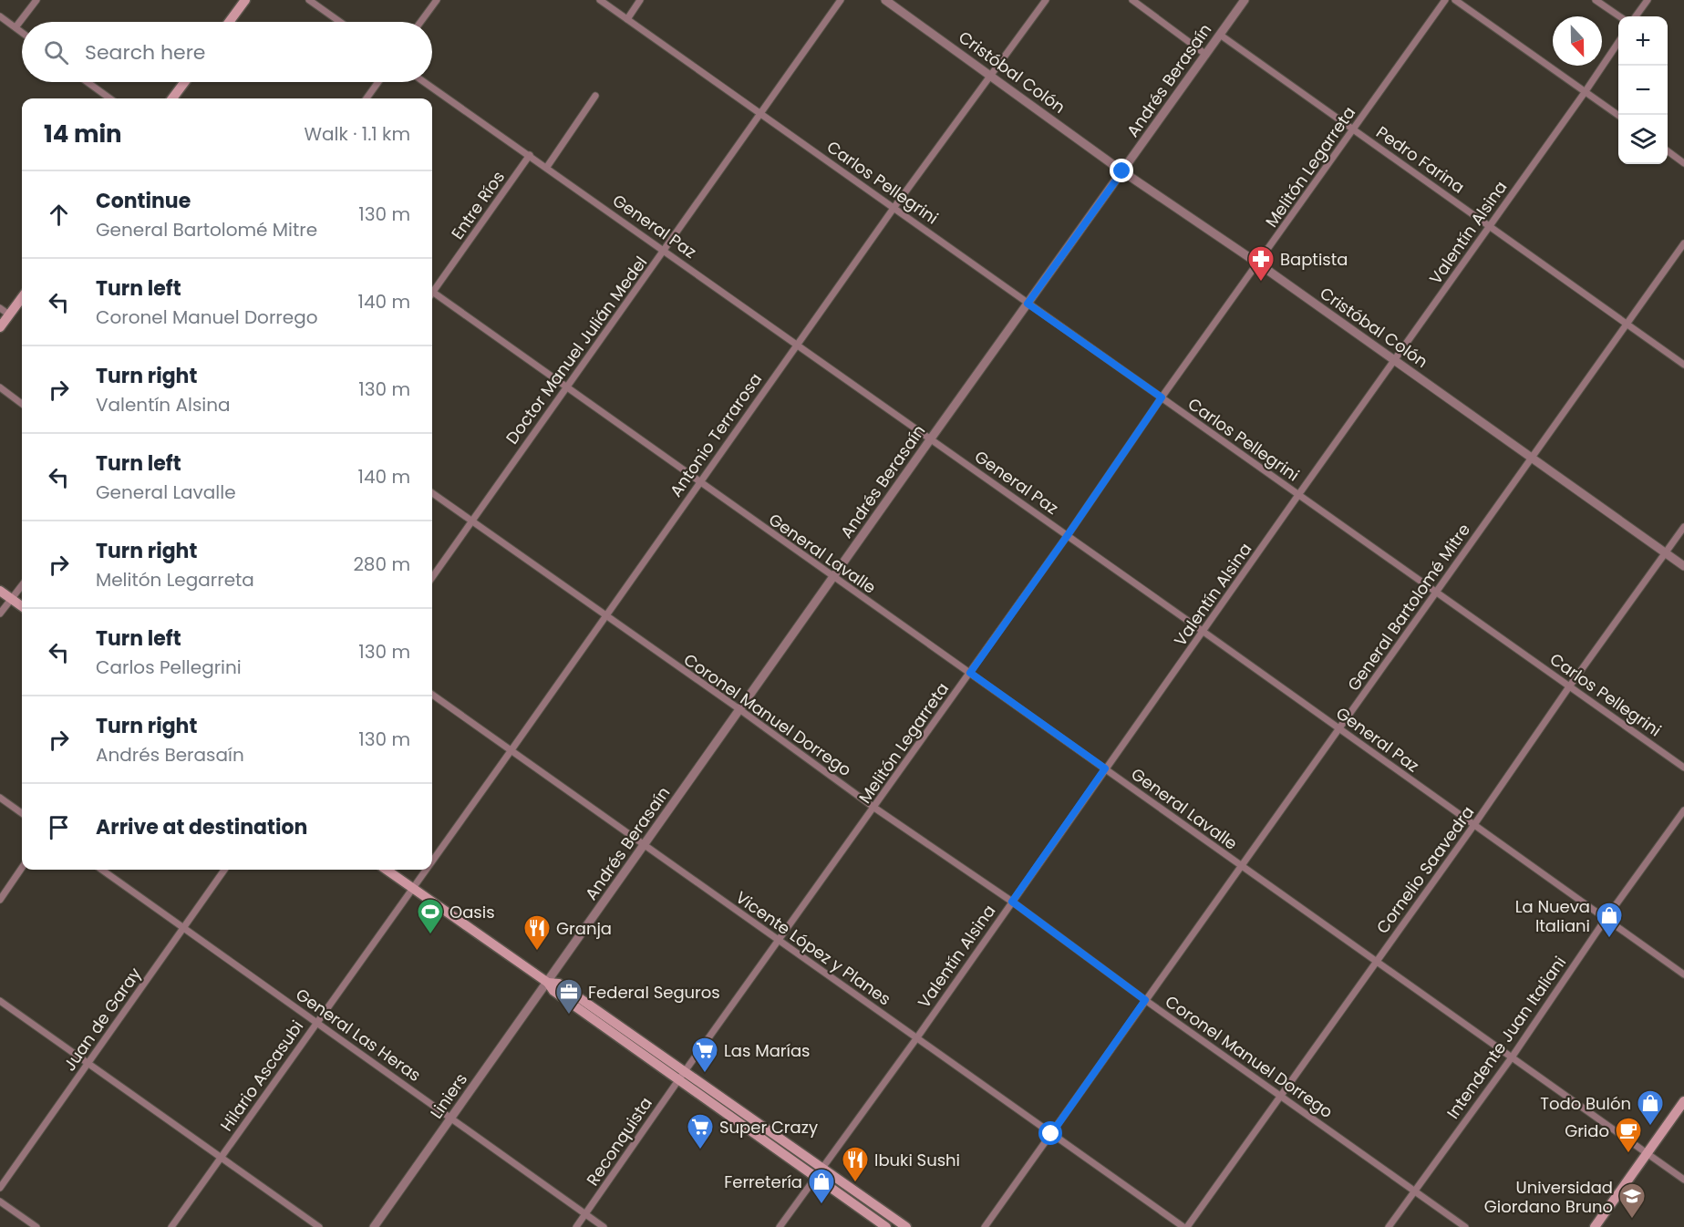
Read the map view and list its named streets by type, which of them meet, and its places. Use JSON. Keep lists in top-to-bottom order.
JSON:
{
  "streets": {
    "street": [
      "Cristóbal Colón",
      "Andrés Berasaín",
      "Pedro Farina",
      "Melitón Legarreta",
      "Carlos Pellegrini",
      "Entre Ríos",
      "General Paz",
      "Valentín Alsina",
      "Doctor Manuel Julián Medel",
      "Antonio Terrarosa",
      "General Lavalle",
      "General Bartolomé Mitre",
      "Coronel Manuel Dorrego",
      "Cornelio Saavedra",
      "Vicente López y Planes",
      "Juan de Garay",
      "General Las Heras",
      "Intendente Juan Italiani",
      "Hilario Ascasubi",
      "Liniers",
      "Reconquista"
    ]
  },
  "crossings": [
    ["Cristóbal Colón", "Andrés Berasaín"],
    ["Cristóbal Colón", "Melitón Legarreta"],
    ["Cristóbal Colón", "Valentín Alsina"],
    ["Cristóbal Colón", "Antonio Terrarosa"],
    ["Cristóbal Colón", "General Bartolomé Mitre"],
    ["Cristóbal Colón", "Cornelio Saavedra"],
    ["Andrés Berasaín", "Pedro Farina"],
    ["Andrés Berasaín", "Carlos Pellegrini"],
    ["Andrés Berasaín", "General Paz"],
    ["Andrés Berasaín", "General Lavalle"],
    ["Andrés Berasaín", "Coronel Manuel Dorrego"],
    ["Andrés Berasaín", "Vicente López y Planes"],
    ["Andrés Berasaín", "Liniers"],
    ["Pedro Farina", "Melitón Legarreta"],
    ["Pedro Farina", "Valentín Alsina"],
    ["Pedro Farina", "General Bartolomé Mitre"],
    ["Melitón Legarreta", "Carlos Pellegrini"],
    ["Melitón Legarreta", "General Paz"],
    ["Melitón Legarreta", "General Lavalle"],
    ["Melitón Legarreta", "Coronel Manuel Dorrego"],
    ["Melitón Legarreta", "Vicente López y Planes"],
    ["Melitón Legarreta", "Reconquista"],
    ["Carlos Pellegrini", "Valentín Alsina"],
    ["Carlos Pellegrini", "Doctor Manuel Julián Medel"],
    ["Carlos Pellegrini", "Antonio Terrarosa"],
    ["Carlos Pellegrini", "General Bartolomé Mitre"],
    ["Carlos Pellegrini", "Cornelio Saavedra"],
    ["Entre Ríos", "General Paz"],
    ["General Paz", "Valentín Alsina"],
    ["General Paz", "Doctor Manuel Julián Medel"],
    ["General Paz", "Antonio Terrarosa"],
    ["General Paz", "General Bartolomé Mitre"],
    ["General Paz", "Cornelio Saavedra"],
    ["General Paz", "Intendente Juan Italiani"],
    ["Valentín Alsina", "General Lavalle"],
    ["Valentín Alsina", "Coronel Manuel Dorrego"],
    ["Valentín Alsina", "Vicente López y Planes"],
    ["Doctor Manuel Julián Medel", "General Lavalle"],
    ["Doctor Manuel Julián Medel", "Coronel Manuel Dorrego"],
    ["Antonio Terrarosa", "General Lavalle"],
    ["Antonio Terrarosa", "Coronel Manuel Dorrego"],
    ["Antonio Terrarosa", "Vicente López y Planes"],
    ["Antonio Terrarosa", "Hilario Ascasubi"],
    ["General Lavalle", "General Bartolomé Mitre"],
    ["General Lavalle", "Cornelio Saavedra"],
    ["General Lavalle", "Intendente Juan Italiani"],
    ["General Bartolomé Mitre", "Coronel Manuel Dorrego"],
    ["General Bartolomé Mitre", "Vicente López y Planes"],
    ["Coronel Manuel Dorrego", "Cornelio Saavedra"],
    ["Coronel Manuel Dorrego", "Intendente Juan Italiani"],
    ["Cornelio Saavedra", "Vicente López y Planes"],
    ["Juan de Garay", "General Las Heras"],
    ["General Las Heras", "Hilario Ascasubi"],
    ["General Las Heras", "Liniers"],
    ["General Las Heras", "Reconquista"]
  ],
  "places": {
    "pharmacy": ["Baptista"],
    "sports": ["Oasis"],
    "shop": ["La Nueva Italiani", "Todo Bulón", "Ferretería"],
    "restaurant": ["Granja", "Ibuki Sushi"],
    "office": ["Federal Seguros"],
    "supermarket": ["Las Marías", "Super Crazy"],
    "cafe": ["Grido"],
    "school or university": ["Universidad Giordano Bruno"]
  },
  "north": "bottom",
  "page": {
    "map_buttons": ["+", "−"],
    "search": "Search here",
    "heading": ["14 min", "Walk · 1.1 km"],
    "list": [
      ["Continue", "General Bartolomé Mitre", "130 m"],
      ["Turn left", "Coronel Manuel Dorrego", "140 m"],
      ["Turn right", "Valentín Alsina", "130 m"],
      ["Turn left", "General Lavalle", "140 m"],
      ["Turn right", "Melitón Legarreta", "280 m"],
      ["Turn left", "Carlos Pellegrini", "130 m"],
      ["Turn right", "Andrés Berasaín", "130 m"],
      "Arrive at destination"
    ]
  }
}
